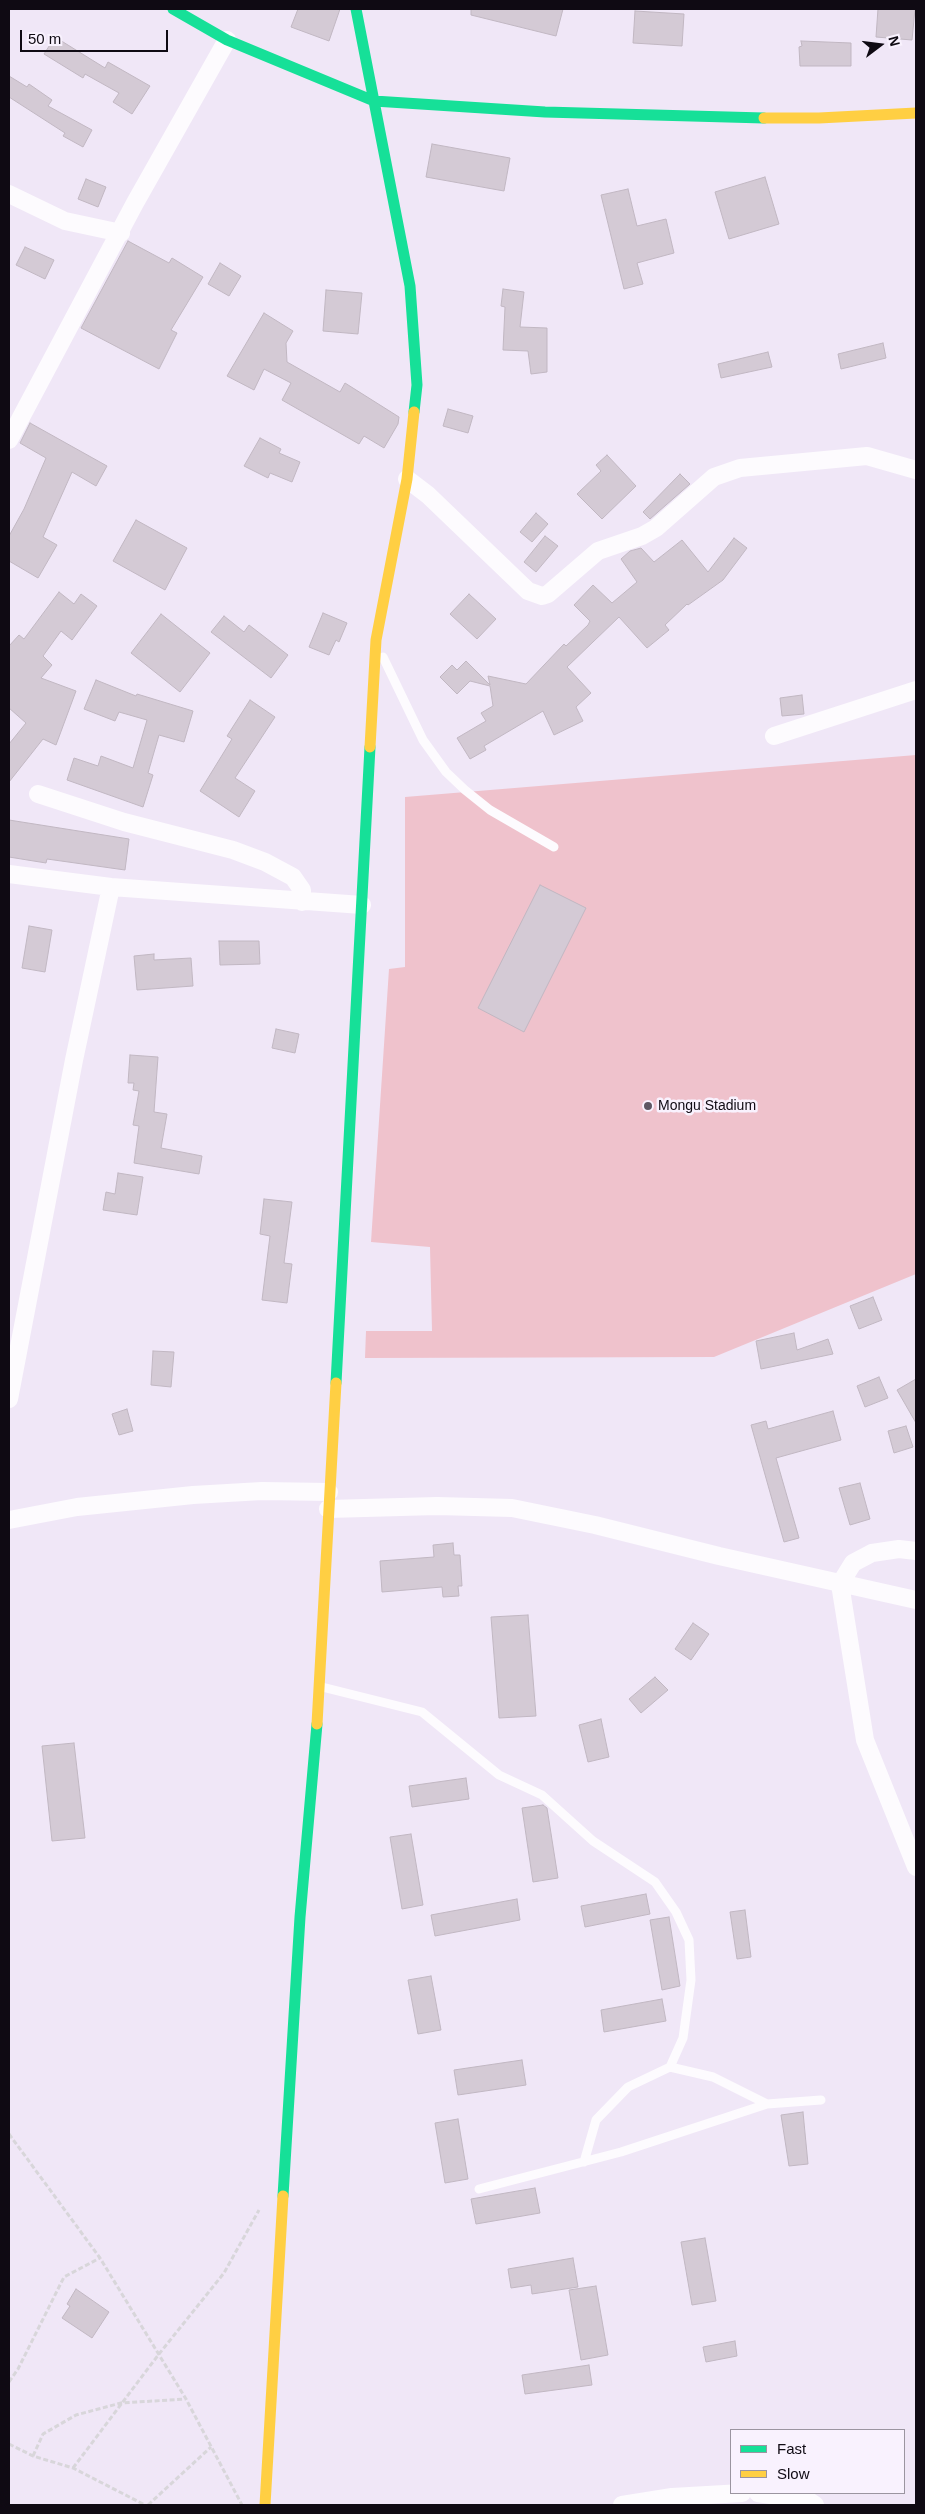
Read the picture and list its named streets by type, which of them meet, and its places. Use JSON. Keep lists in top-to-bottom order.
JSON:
{
  "places": ["Mongu Stadium"],
  "legend": ["Fast", "Slow"],
  "scale_bar": "50 m",
  "north": "right"
}
